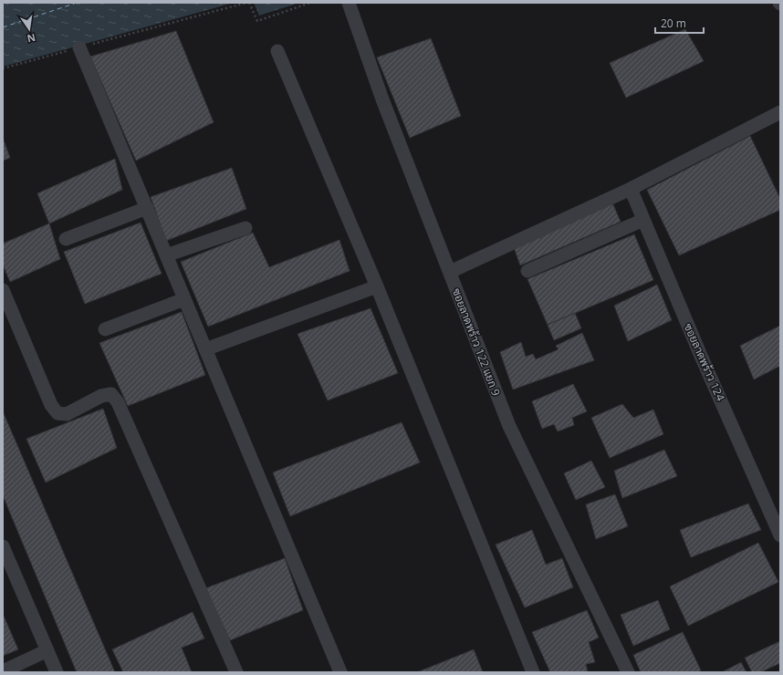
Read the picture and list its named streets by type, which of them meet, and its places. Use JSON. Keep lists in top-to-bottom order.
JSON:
{
  "streets": {
    "street": ["ซอยลาดพร้าว 122 แยก 9", "ซอยลาดพร้าว 124"]
  },
  "scale_bar": "20 m",
  "north": "bottom"
}
